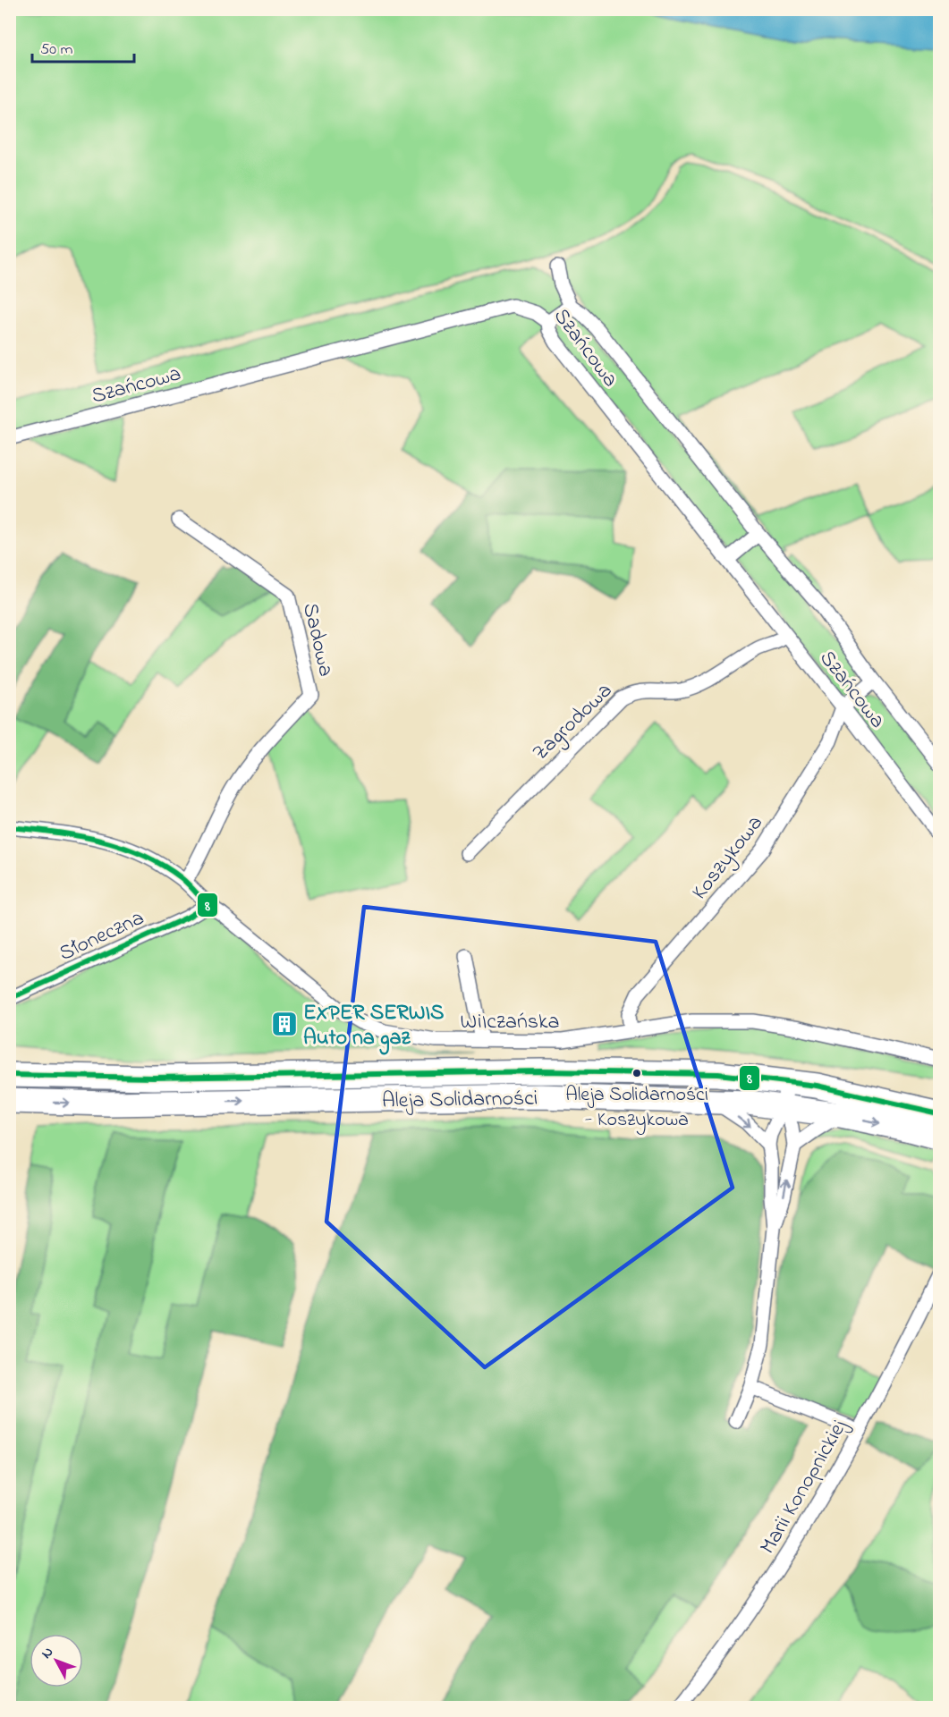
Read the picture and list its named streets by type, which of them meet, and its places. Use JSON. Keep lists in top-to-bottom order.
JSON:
{
  "streets": {
    "highway": ["Aleja Solidarności"],
    "street": [
      "Szańcowa",
      "Sadowa",
      "Zagrodowa",
      "Koszykowa",
      "Słoneczna",
      "WiIczańska",
      "Marii Konopnickiej"
    ]
  },
  "crossings": [
    ["Szańcowa", "Zagrodowa"],
    ["Szańcowa", "Koszykowa"],
    ["Sadowa", "WiIczańska"],
    ["Koszykowa", "WiIczańska"],
    ["Słoneczna", "WiIczańska"]
  ],
  "places": {
    "building": ["EXPER SERWIS Auto na gaz"],
    "other": ["Aleja Solidarności - Koszykowa"]
  },
  "lines": ["transit line 8"],
  "scale_bar": "50 m",
  "north": "top left"
}
